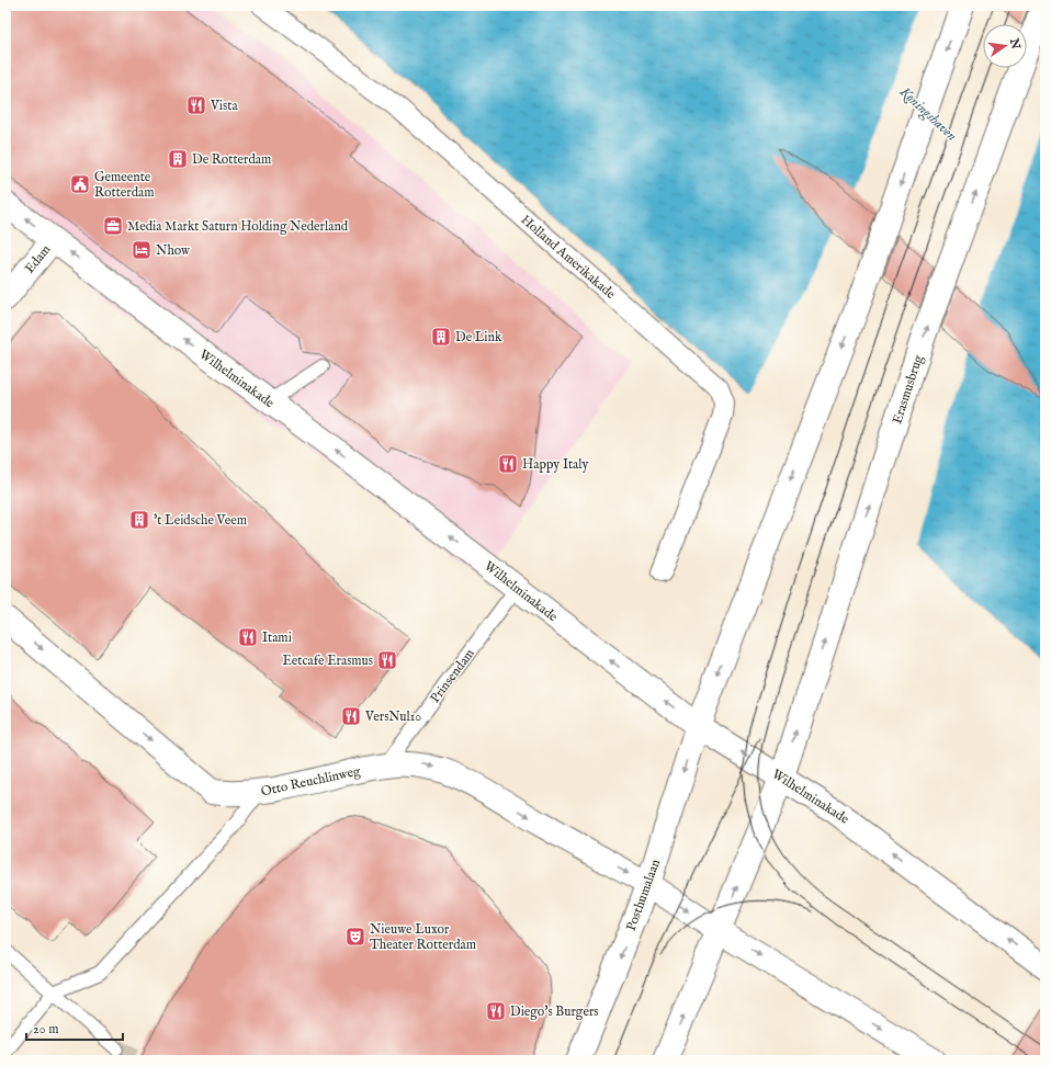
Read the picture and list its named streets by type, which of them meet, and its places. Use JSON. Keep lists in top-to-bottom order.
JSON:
{
  "streets": {
    "main road": [
      "Edam",
      "Wilhelminakade",
      "Erasmusbrug",
      "Otto Reuchlinweg",
      "Posthumalaan"
    ],
    "street": ["Holland Amerikakade"],
    "lane": ["Prinsendam"]
  },
  "crossings": [
    ["Edam", "Wilhelminakade"],
    ["Wilhelminakade", "Erasmusbrug"],
    ["Wilhelminakade", "Prinsendam"],
    ["Wilhelminakade", "Posthumalaan"],
    ["Prinsendam", "Otto Reuchlinweg"],
    ["Otto Reuchlinweg", "Posthumalaan"]
  ],
  "one_way": ["Wilhelminakade", "Otto Reuchlinweg"],
  "water": ["Koningshaven"],
  "places": {
    "restaurant": [
      "Vista",
      "Happy Italy",
      "Itami",
      "Eetcafe Erasmus",
      "VersNul10",
      "Diego's Burgers"
    ],
    "building": ["De Rotterdam", "De Link", "'t Leidsche Veem"],
    "public building": ["Gemeente Rotterdam"],
    "office": ["Media Markt Saturn Holding Nederland"],
    "hotel": ["Nhow"],
    "theatre": ["Nieuwe Luxor Theater Rotterdam"]
  },
  "scale_bar": "20 m",
  "north": "right"
}
